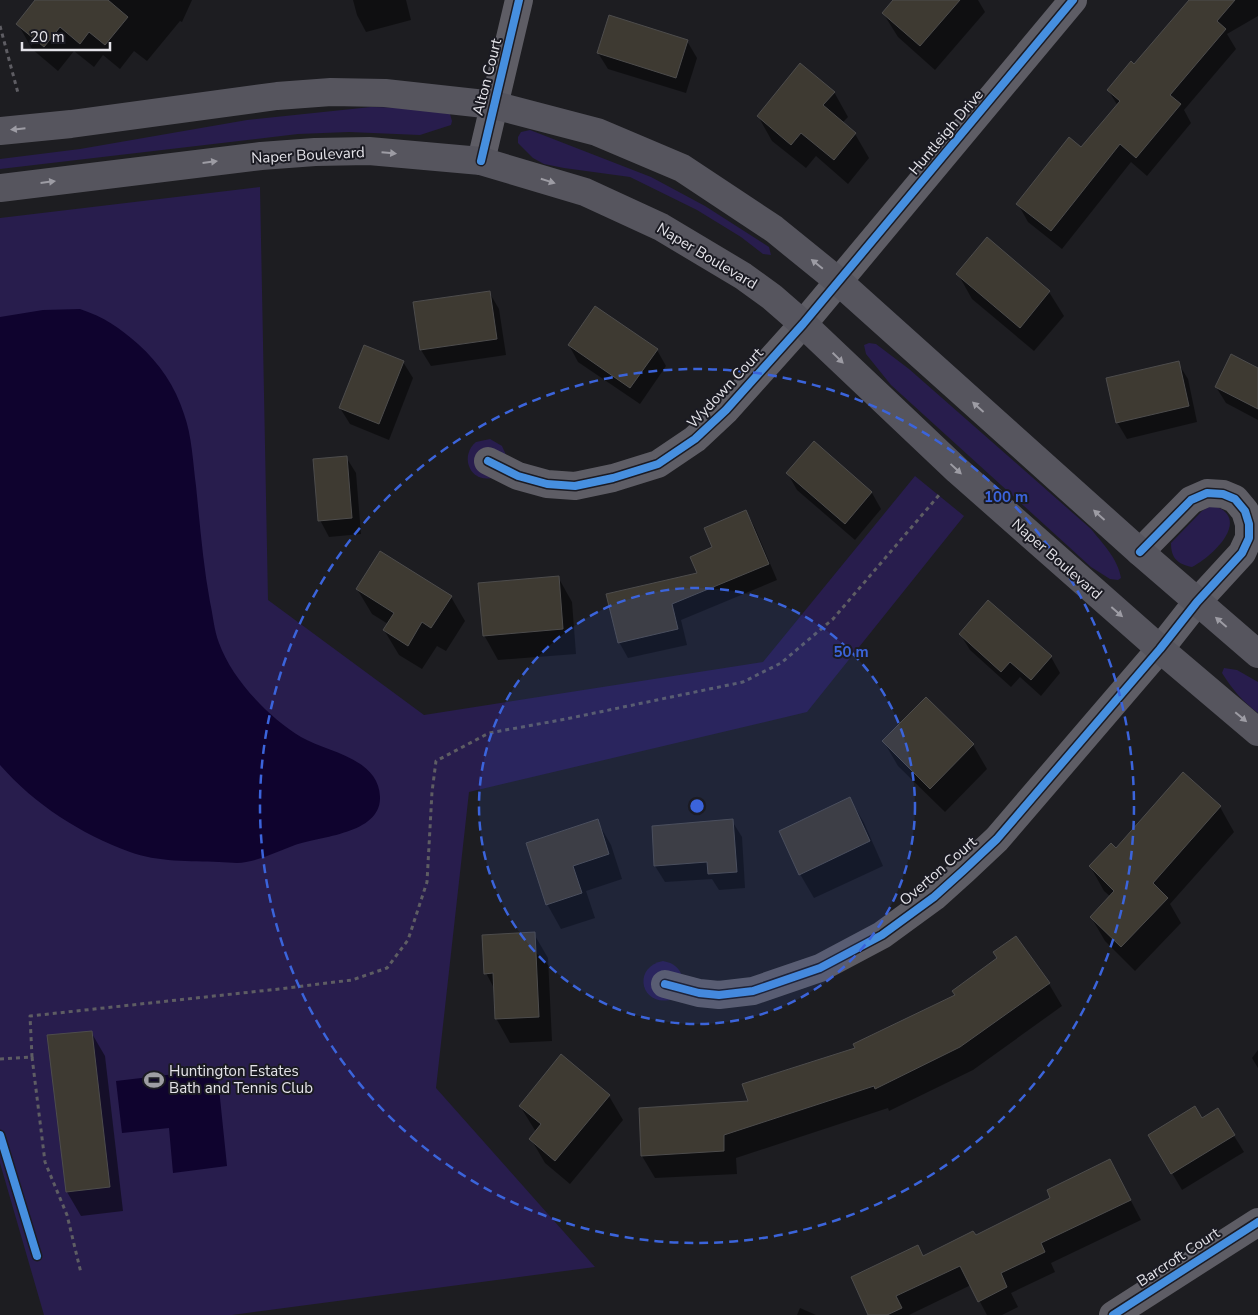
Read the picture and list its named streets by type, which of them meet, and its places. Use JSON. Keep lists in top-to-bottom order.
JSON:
{
  "streets": {
    "main road": ["Naper Boulevard"],
    "street": [
      "Alton Court",
      "Huntleigh Drive",
      "Wydown Court",
      "Overton Court",
      "Barcroft Court"
    ]
  },
  "crossings": [
    ["Alton Court", "Naper Boulevard"],
    ["Huntleigh Drive", "Naper Boulevard"],
    ["Huntleigh Drive", "Wydown Court"],
    ["Naper Boulevard", "Wydown Court"],
    ["Naper Boulevard", "Overton Court"]
  ],
  "places": {
    "sports": ["Huntington Estates Bath and Tennis Club"]
  },
  "scale_bar": "20 m",
  "rings": ["100 m", "50 m"]
}
